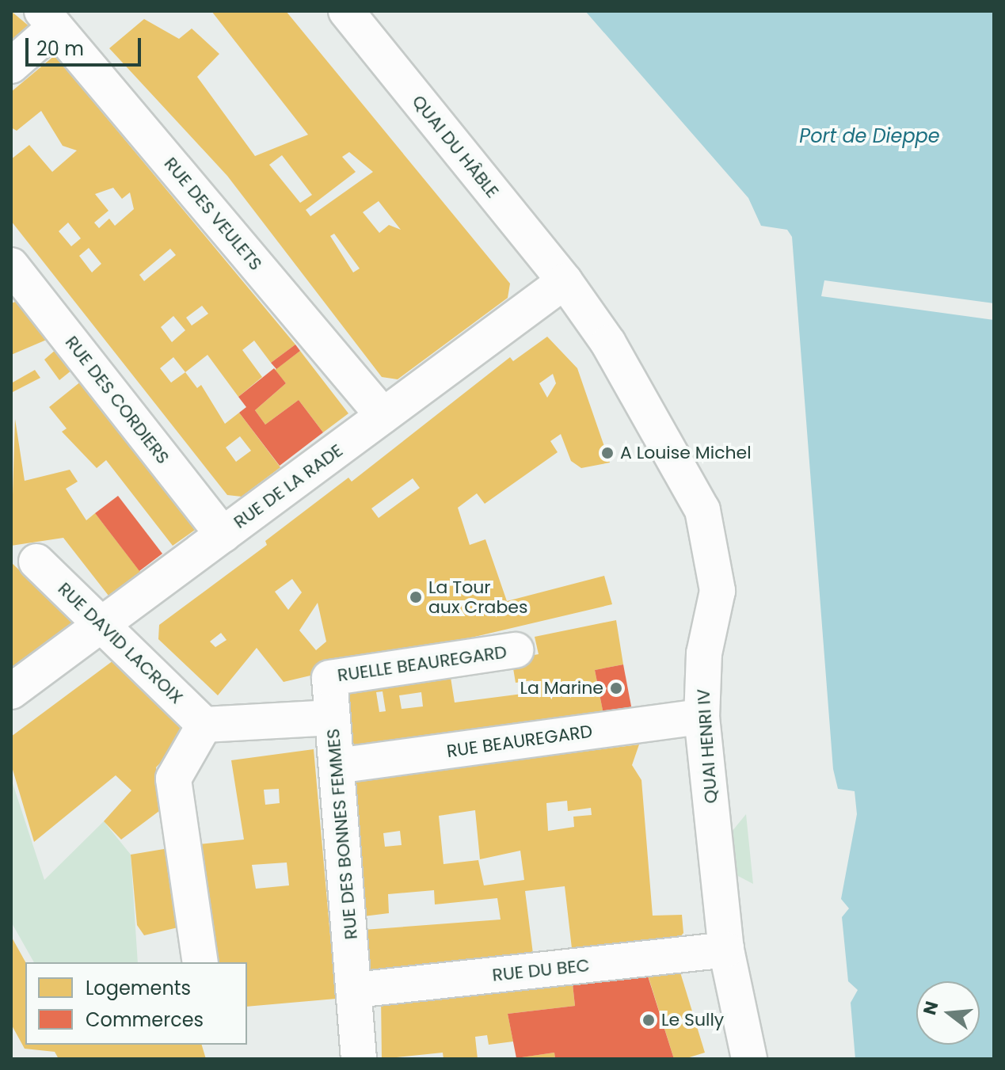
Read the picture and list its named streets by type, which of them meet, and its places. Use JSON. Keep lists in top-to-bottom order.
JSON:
{
  "streets": {
    "street": [
      "QUAI DU HÂBLE",
      "RUE DES VEULETS",
      "RUE DES CORDIERS",
      "RUE DE LA RADE",
      "RUE DAVID LACROIX",
      "RUELLE BEAUREGARD",
      "RUE BEAUREGARD",
      "QUAI HENRI IV",
      "RUE DES BONNES FEMMES",
      "RUE DU BEC"
    ]
  },
  "crossings": [
    ["QUAI DU HÂBLE", "RUE DE LA RADE"],
    ["QUAI DU HÂBLE", "QUAI HENRI IV"],
    ["RUE DES VEULETS", "RUE DE LA RADE"],
    ["RUE DES CORDIERS", "RUE DE LA RADE"],
    ["RUE DE LA RADE", "RUE DAVID LACROIX"],
    ["RUE DE LA RADE", "QUAI HENRI IV"],
    ["RUELLE BEAUREGARD", "RUE DES BONNES FEMMES"],
    ["RUE BEAUREGARD", "QUAI HENRI IV"],
    ["RUE BEAUREGARD", "RUE DES BONNES FEMMES"],
    ["QUAI HENRI IV", "RUE DU BEC"],
    ["RUE DES BONNES FEMMES", "RUE DU BEC"]
  ],
  "water": ["Port de Dieppe"],
  "places": [
    "A Louise Michel",
    "La Tour aux Crabes",
    "La Marine",
    "Le Sully"
  ],
  "legend": ["Logements", "Commerces"],
  "scale_bar": "20 m",
  "north": "left"
}
